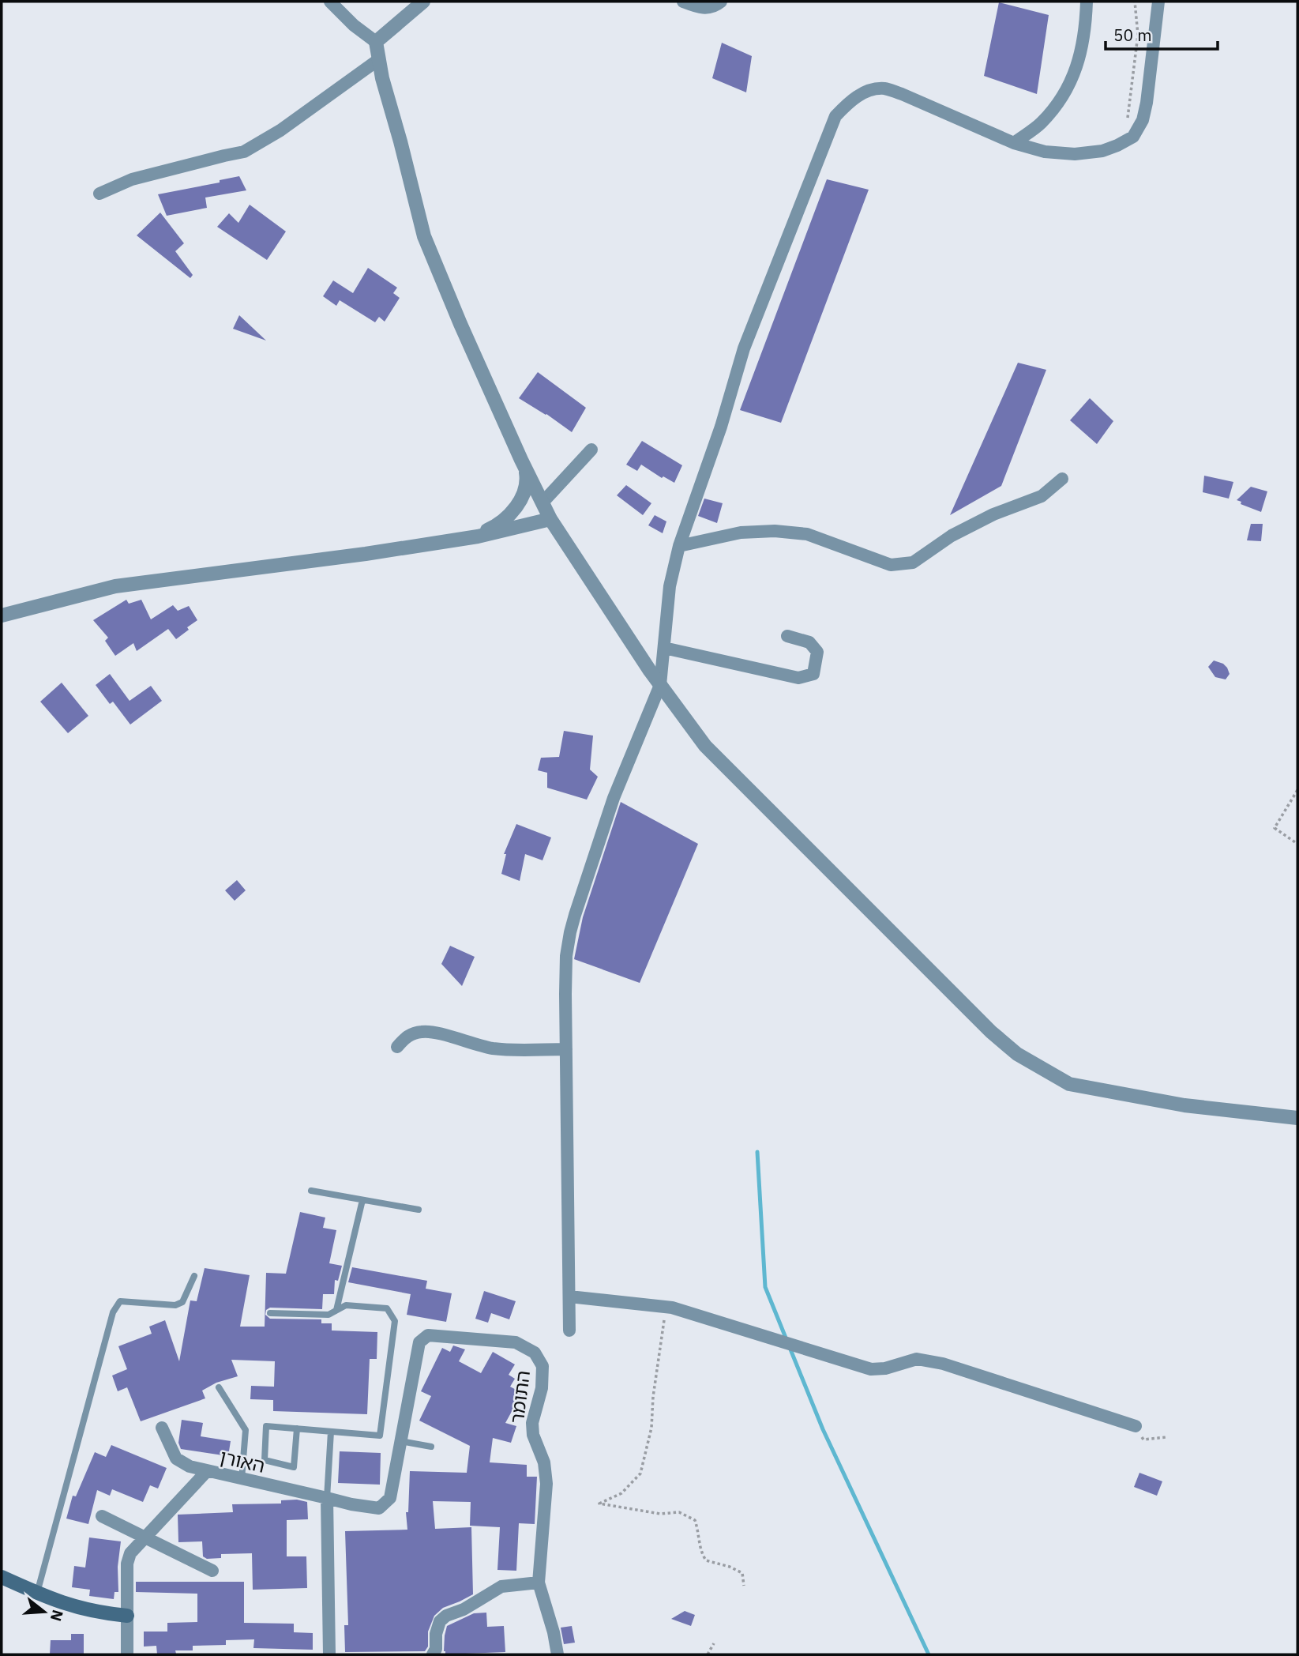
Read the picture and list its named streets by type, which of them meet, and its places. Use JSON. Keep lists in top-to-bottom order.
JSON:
{
  "streets": {
    "street": ["התומר", "האורן"]
  },
  "crossings": [
    ["התומר", "האורן"]
  ],
  "scale_bar": "50 m",
  "north": "right"
}
